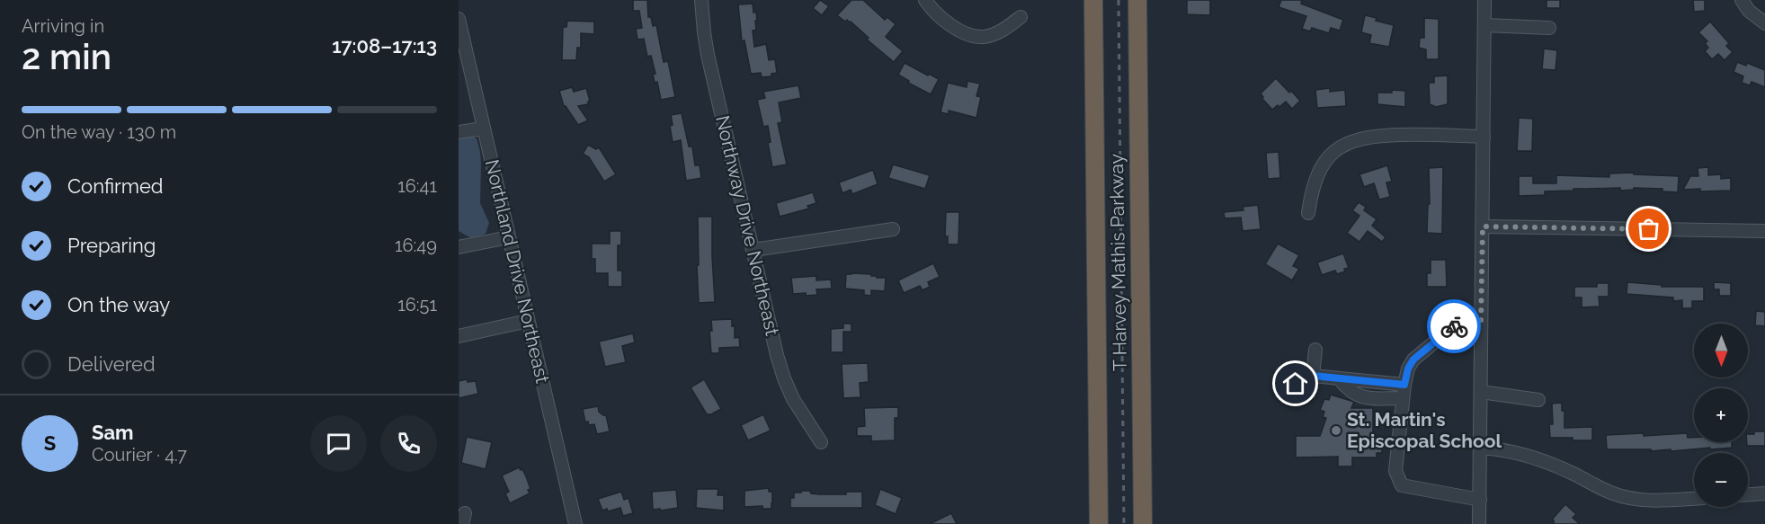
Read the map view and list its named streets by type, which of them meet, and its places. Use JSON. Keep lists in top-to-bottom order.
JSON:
{
  "streets": {
    "highway": ["T Harvey Mathis Parkway"],
    "street": ["Northway Drive Northeast", "Northland Drive Northeast"]
  },
  "places": ["St. Martin's Episcopal School"],
  "north": "bottom",
  "page": {
    "heading": ["2 min", "Arriving in", "17:08–17:13"],
    "panel": ["Sam", "Courier · 4.7"],
    "bar": "On the way · 130 m",
    "list": [
      ["Confirmed", "16:41"],
      ["Preparing", "16:49"],
      ["On the way", "16:51"],
      "Delivered"
    ],
    "map_buttons": ["+", "−"],
    "round": "S"
  }
}
